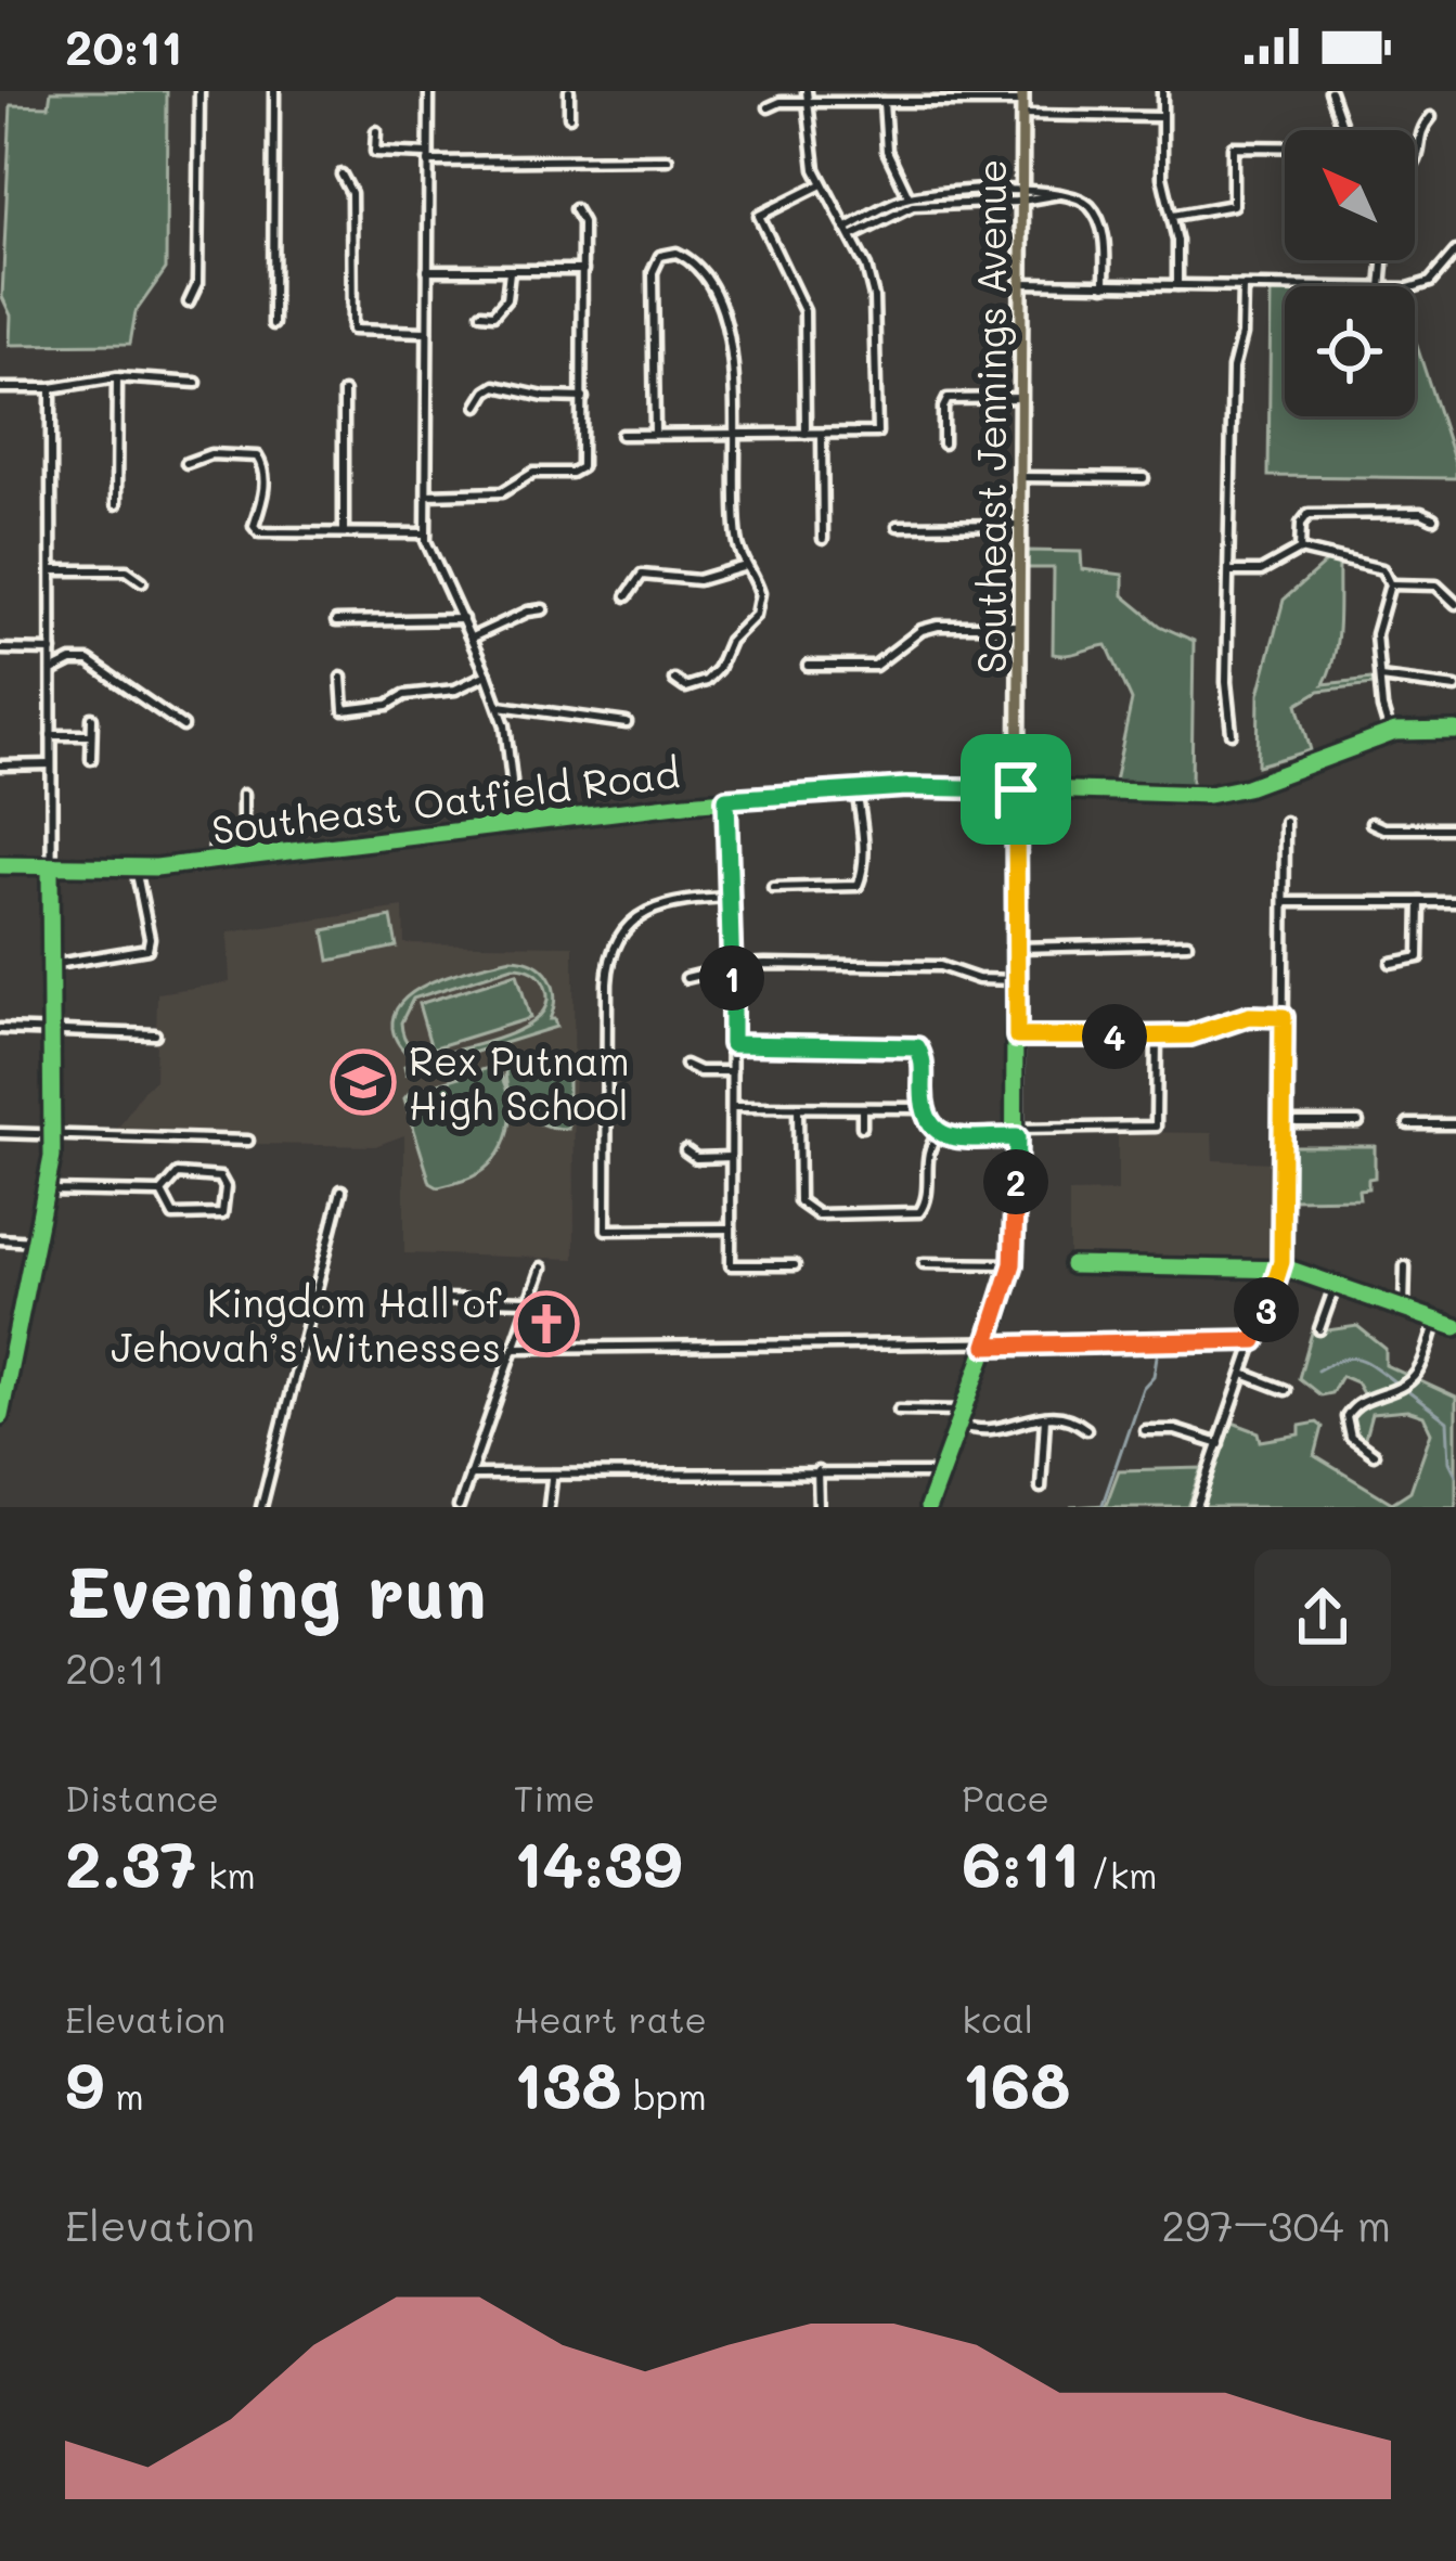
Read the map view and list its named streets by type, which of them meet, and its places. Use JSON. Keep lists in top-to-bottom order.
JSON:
{
  "streets": {
    "main road": ["Southeast Jennings Avenue", "Southeast Oatfield Road"]
  },
  "crossings": [
    ["Southeast Jennings Avenue", "Southeast Oatfield Road"]
  ],
  "places": {
    "school or university": ["Rex Putnam High School"],
    "church": ["Kingdom Hall of Jehovah’s Witnesses"]
  },
  "north": "top left",
  "page": {
    "status": "20:11",
    "pins": [
      "1",
      "4",
      "2",
      "3"
    ],
    "heading": ["Evening run", "20:11"],
    "stats": [
      ["Distance", "2.37 km"],
      ["Time", "14:39"],
      ["Pace", "6:11 /km"],
      ["Elevation", "9 m"],
      ["Heart rate", "138 bpm"],
      ["kcal", "168"]
    ],
    "chart": ["Elevation", "297–304 m"]
  }
}
